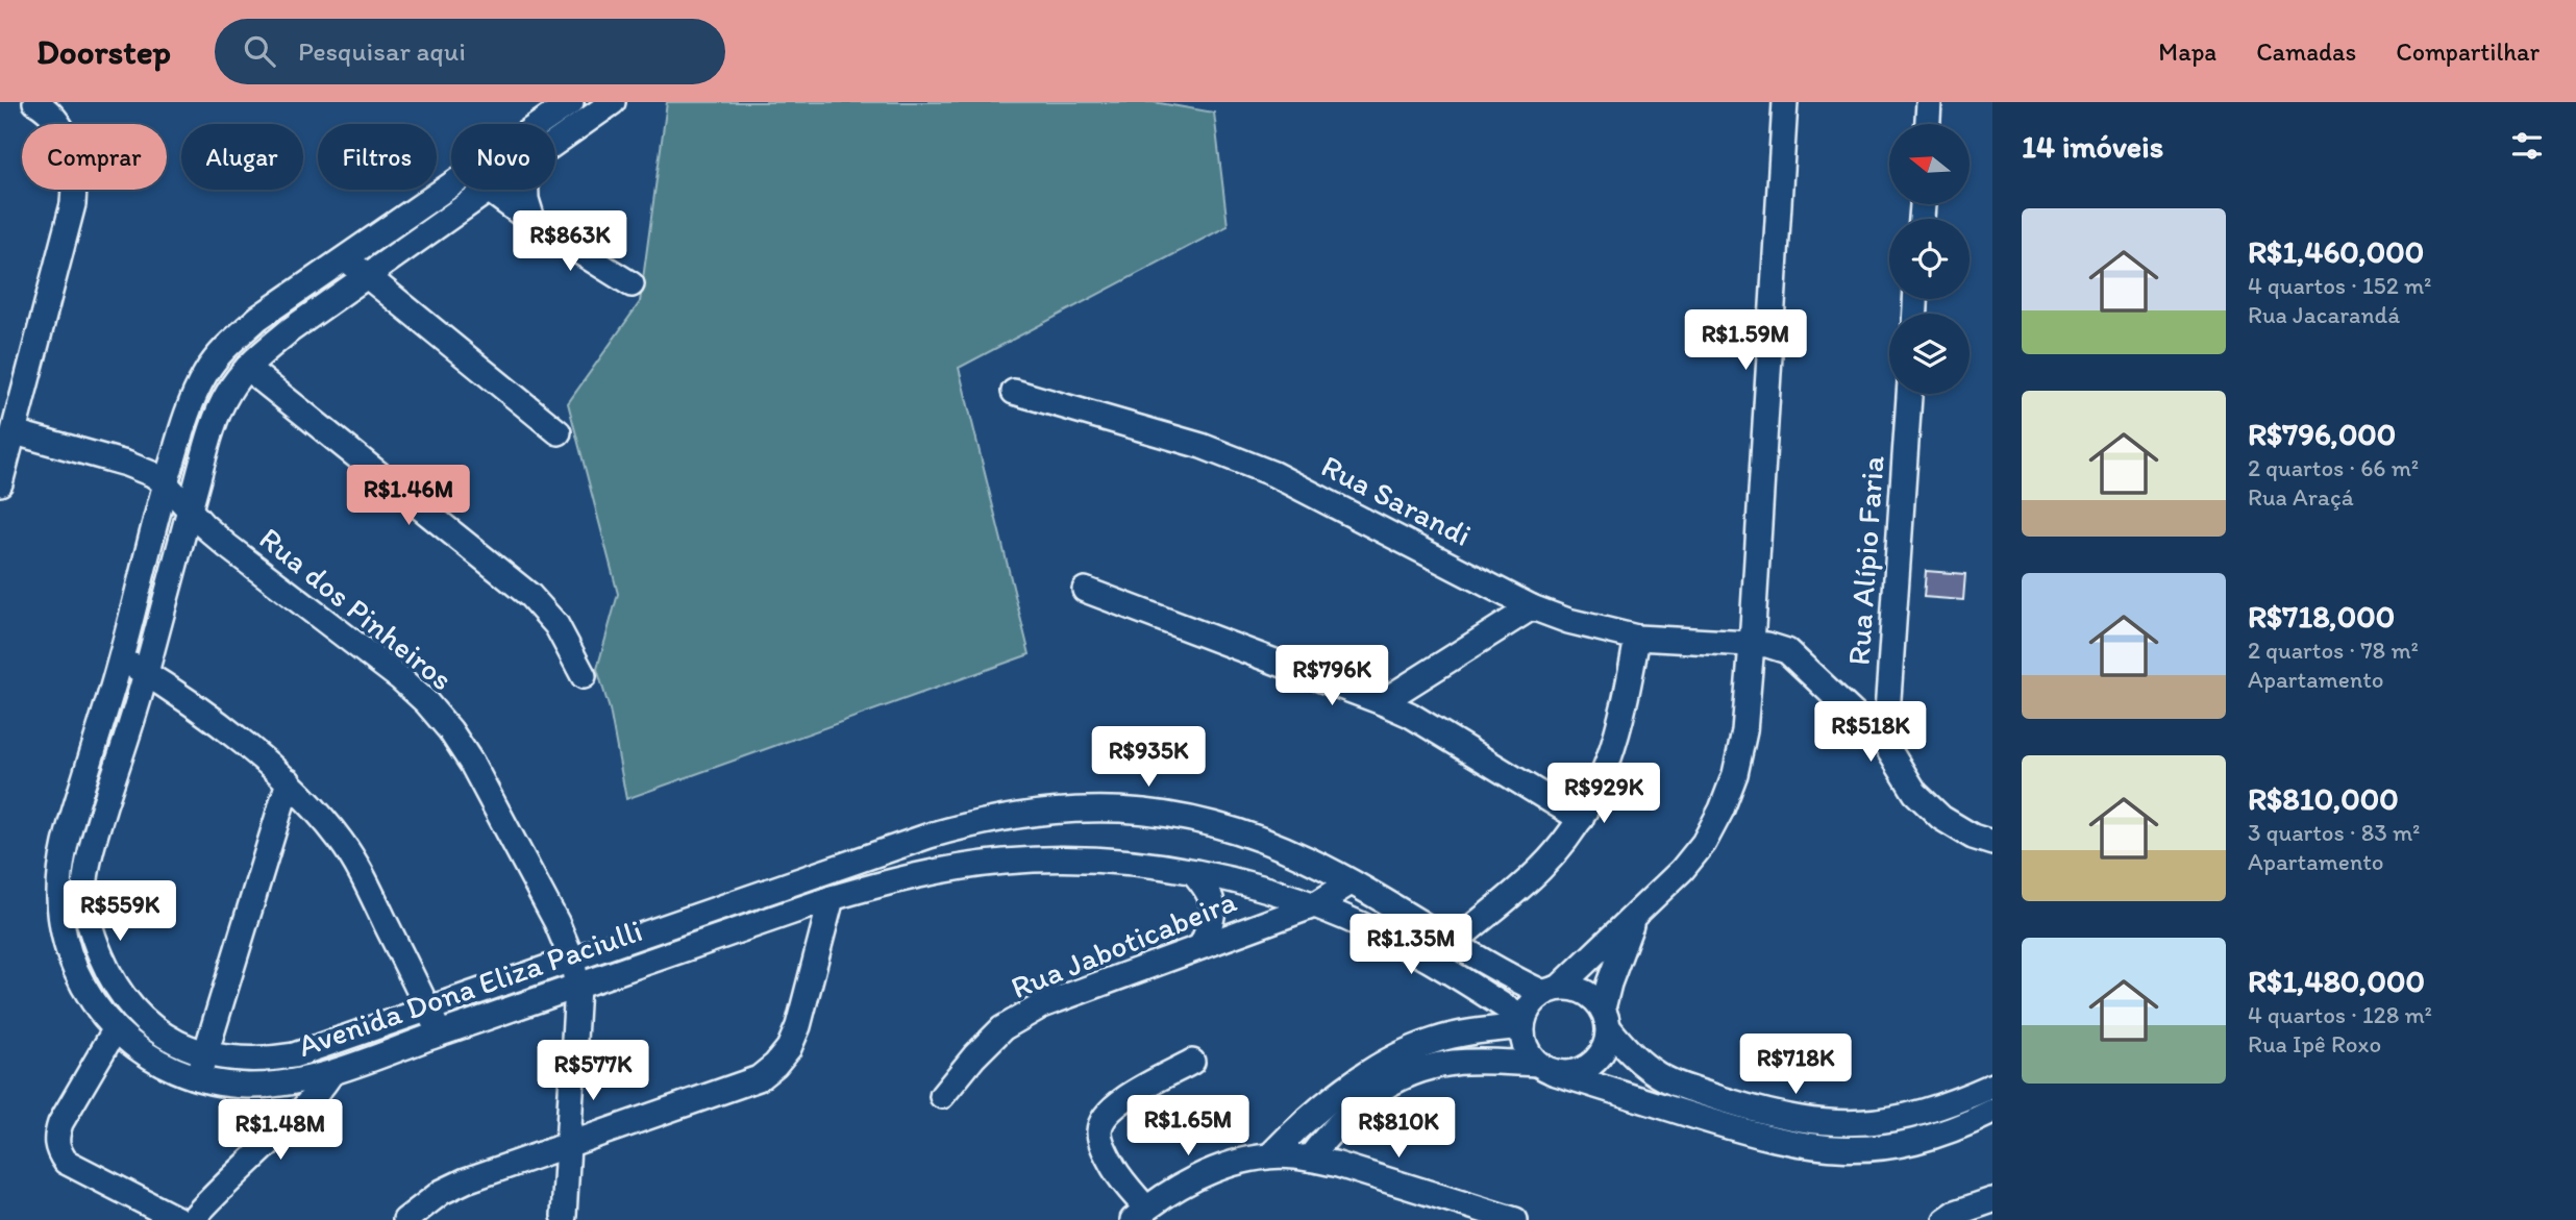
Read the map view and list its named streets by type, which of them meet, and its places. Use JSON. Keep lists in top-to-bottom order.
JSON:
{
  "streets": {
    "street": [
      "Rua Sarandi",
      "Rua Alípio Faria",
      "Rua dos Pinheiros",
      "Rua Jaboticabeira",
      "Avenida Dona Eliza Paciulli"
    ]
  },
  "crossings": [
    ["Rua Sarandi", "Rua Alípio Faria"],
    ["Rua dos Pinheiros", "Avenida Dona Eliza Paciulli"],
    ["Rua Jaboticabeira", "Avenida Dona Eliza Paciulli"]
  ],
  "north": "left",
  "page": {
    "header": "Doorstep",
    "search": "Pesquisar aqui",
    "nav": ["Mapa", "Camadas", "Compartilhar"],
    "heading": "14 imóveis",
    "chip": [
      "Comprar",
      "Alugar",
      "Filtros",
      "Novo"
    ],
    "list": [
      {
        "name": "R$1,460,000",
        "note": "4 quartos · 152 m² · Rua Jacarandá"
      },
      {
        "name": "R$796,000",
        "note": "2 quartos · 66 m² · Rua Araçá"
      },
      {
        "name": "R$718,000",
        "note": "2 quartos · 78 m² · Apartamento"
      },
      {
        "name": "R$810,000",
        "note": "3 quartos · 83 m² · Apartamento"
      },
      {
        "name": "R$1,480,000",
        "note": "4 quartos · 128 m² · Rua Ipê Roxo"
      }
    ],
    "price": [
      "R$863K",
      "R$1.59M",
      "R$1.46M",
      "R$796K",
      "R$518K",
      "R$935K",
      "R$929K",
      "R$559K",
      "R$1.35M",
      "R$718K",
      "R$577K",
      "R$1.65M",
      "R$810K",
      "R$1.48M"
    ]
  }
}
